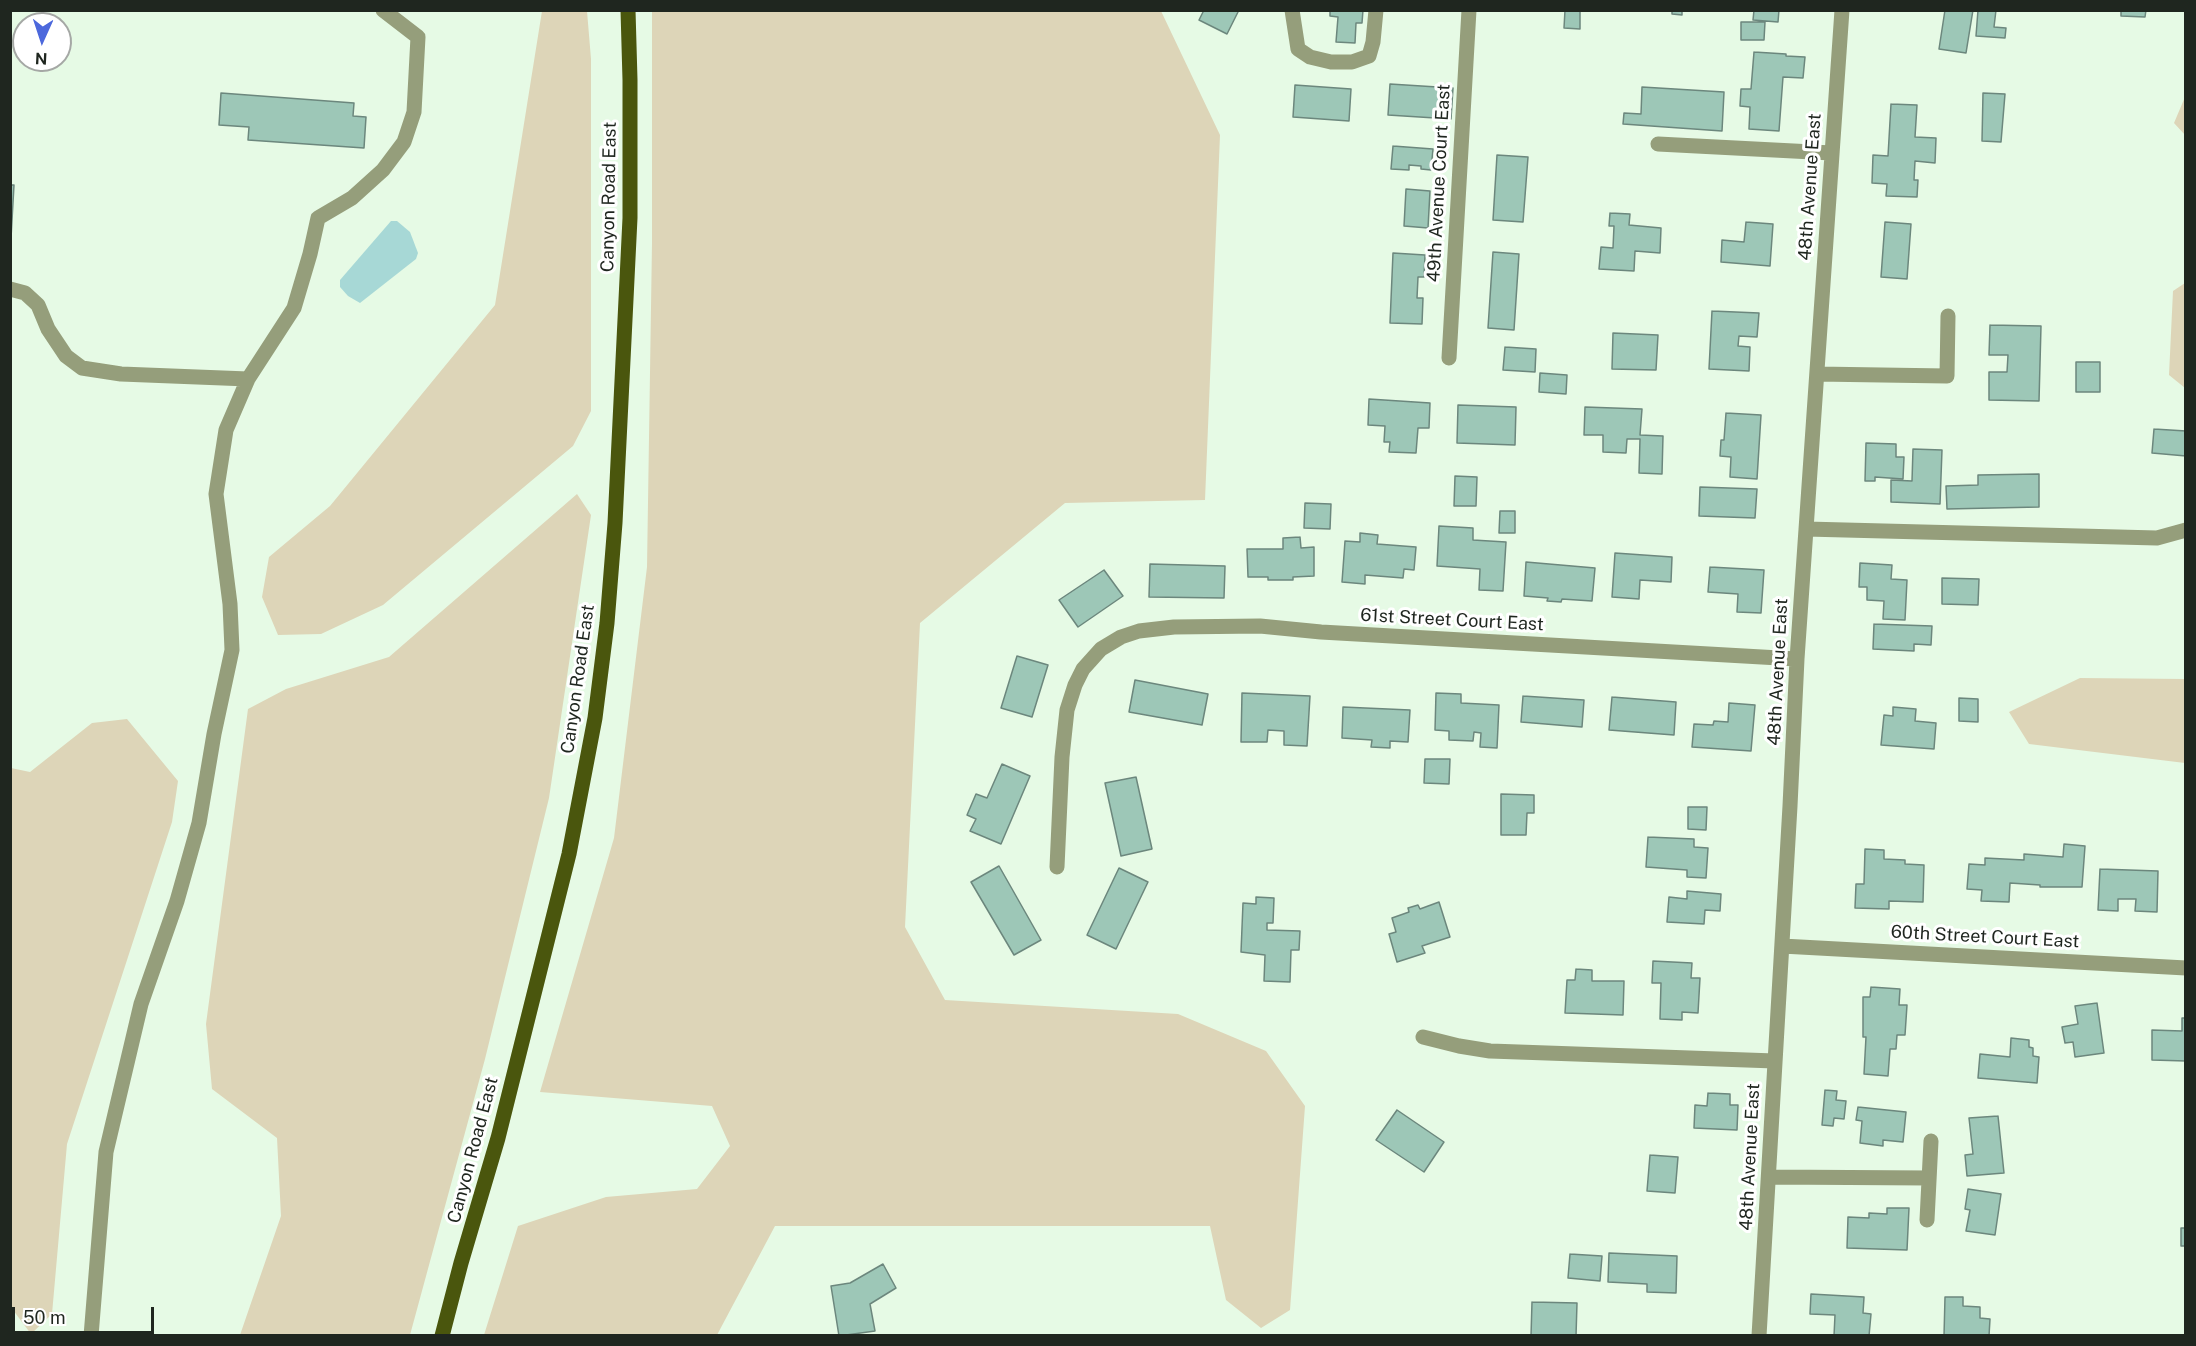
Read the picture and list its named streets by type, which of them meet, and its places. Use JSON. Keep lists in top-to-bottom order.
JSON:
{
  "streets": {
    "main road": ["Canyon Road East"],
    "street": [
      "49th Avenue Court East",
      "48th Avenue East",
      "61st Street Court East",
      "60th Street Court East"
    ]
  },
  "crossings": [
    ["48th Avenue East", "61st Street Court East"],
    ["48th Avenue East", "60th Street Court East"]
  ],
  "scale_bar": "50 m",
  "north": "bottom"
}
